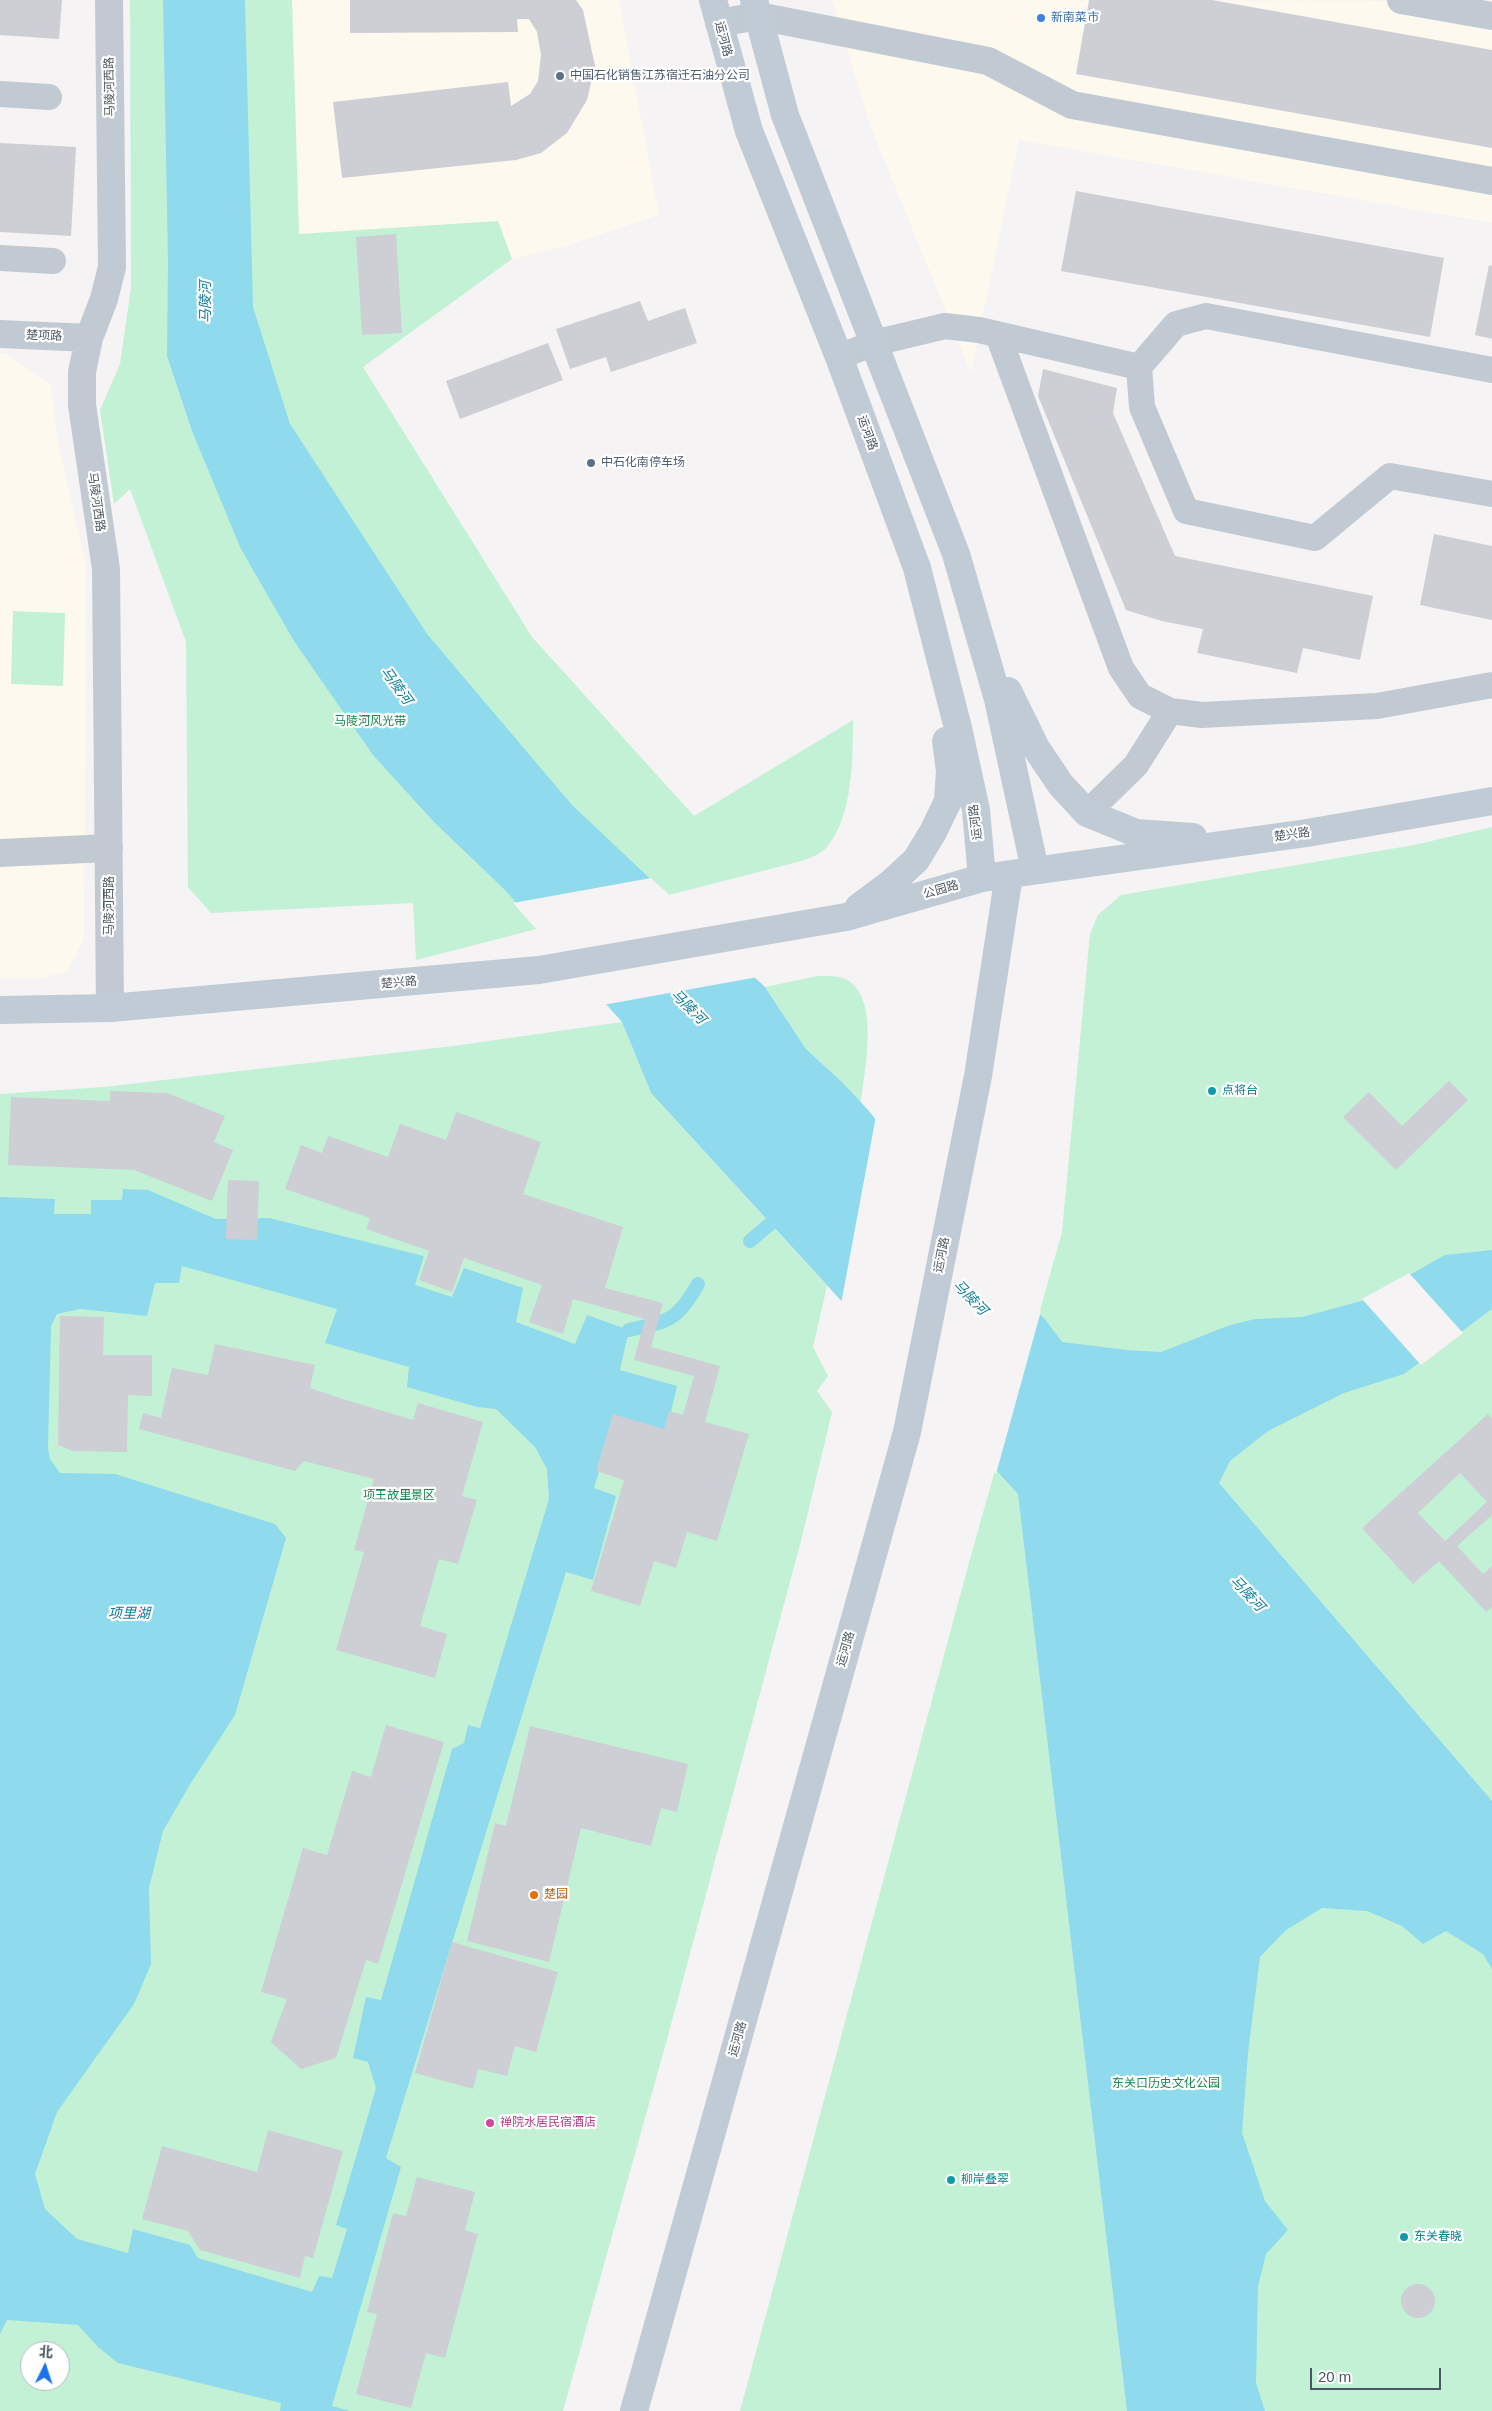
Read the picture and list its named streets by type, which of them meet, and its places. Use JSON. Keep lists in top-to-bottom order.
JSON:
{
  "streets": {
    "street": [
      "运河路",
      "马陵河西路",
      "楚项路",
      "楚兴路",
      "公园路"
    ]
  },
  "crossings": [
    ["运河路", "公园路"],
    ["马陵河西路", "楚项路"],
    ["马陵河西路", "楚兴路"],
    ["楚兴路", "公园路"]
  ],
  "water": ["马陵河", "项里湖"],
  "parks": ["马陵河风光带", "项王故里景区", "东关口历史文化公园"],
  "places": [
    "新南菜市",
    "中国石化销售江苏宿迁石油分公司",
    "中石化南停车场",
    "点将台",
    "楚园",
    "禅院水居民宿酒店",
    "柳岸叠翠",
    "东关春晓"
  ],
  "scale_bar": "20 m",
  "north": "top"
}
